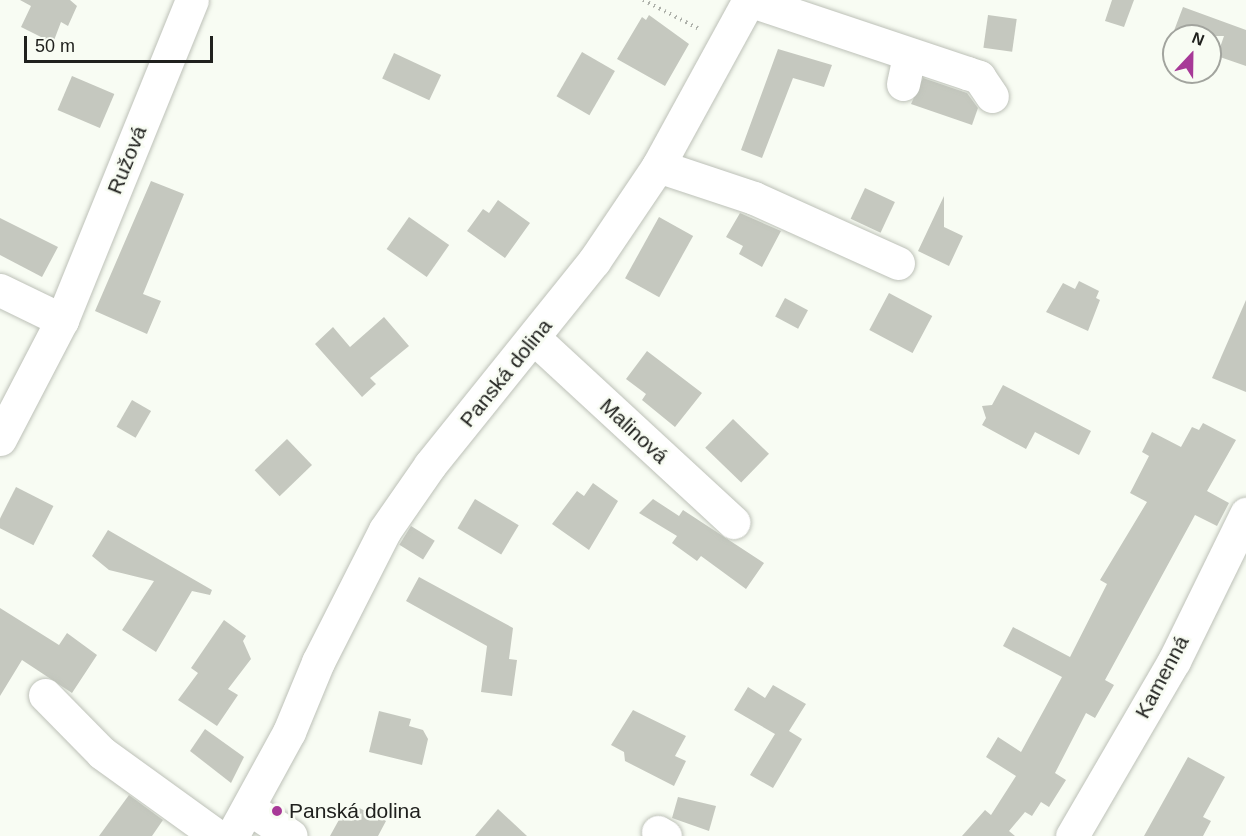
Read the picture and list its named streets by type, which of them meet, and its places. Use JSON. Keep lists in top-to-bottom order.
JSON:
{
  "streets": {
    "street": [
      "Ružová",
      "Panská dolina",
      "Malinová",
      "Kamenná"
    ]
  },
  "crossings": [
    ["Panská dolina", "Malinová"]
  ],
  "places": ["Panská dolina"],
  "scale_bar": "50 m",
  "north": "top"
}
